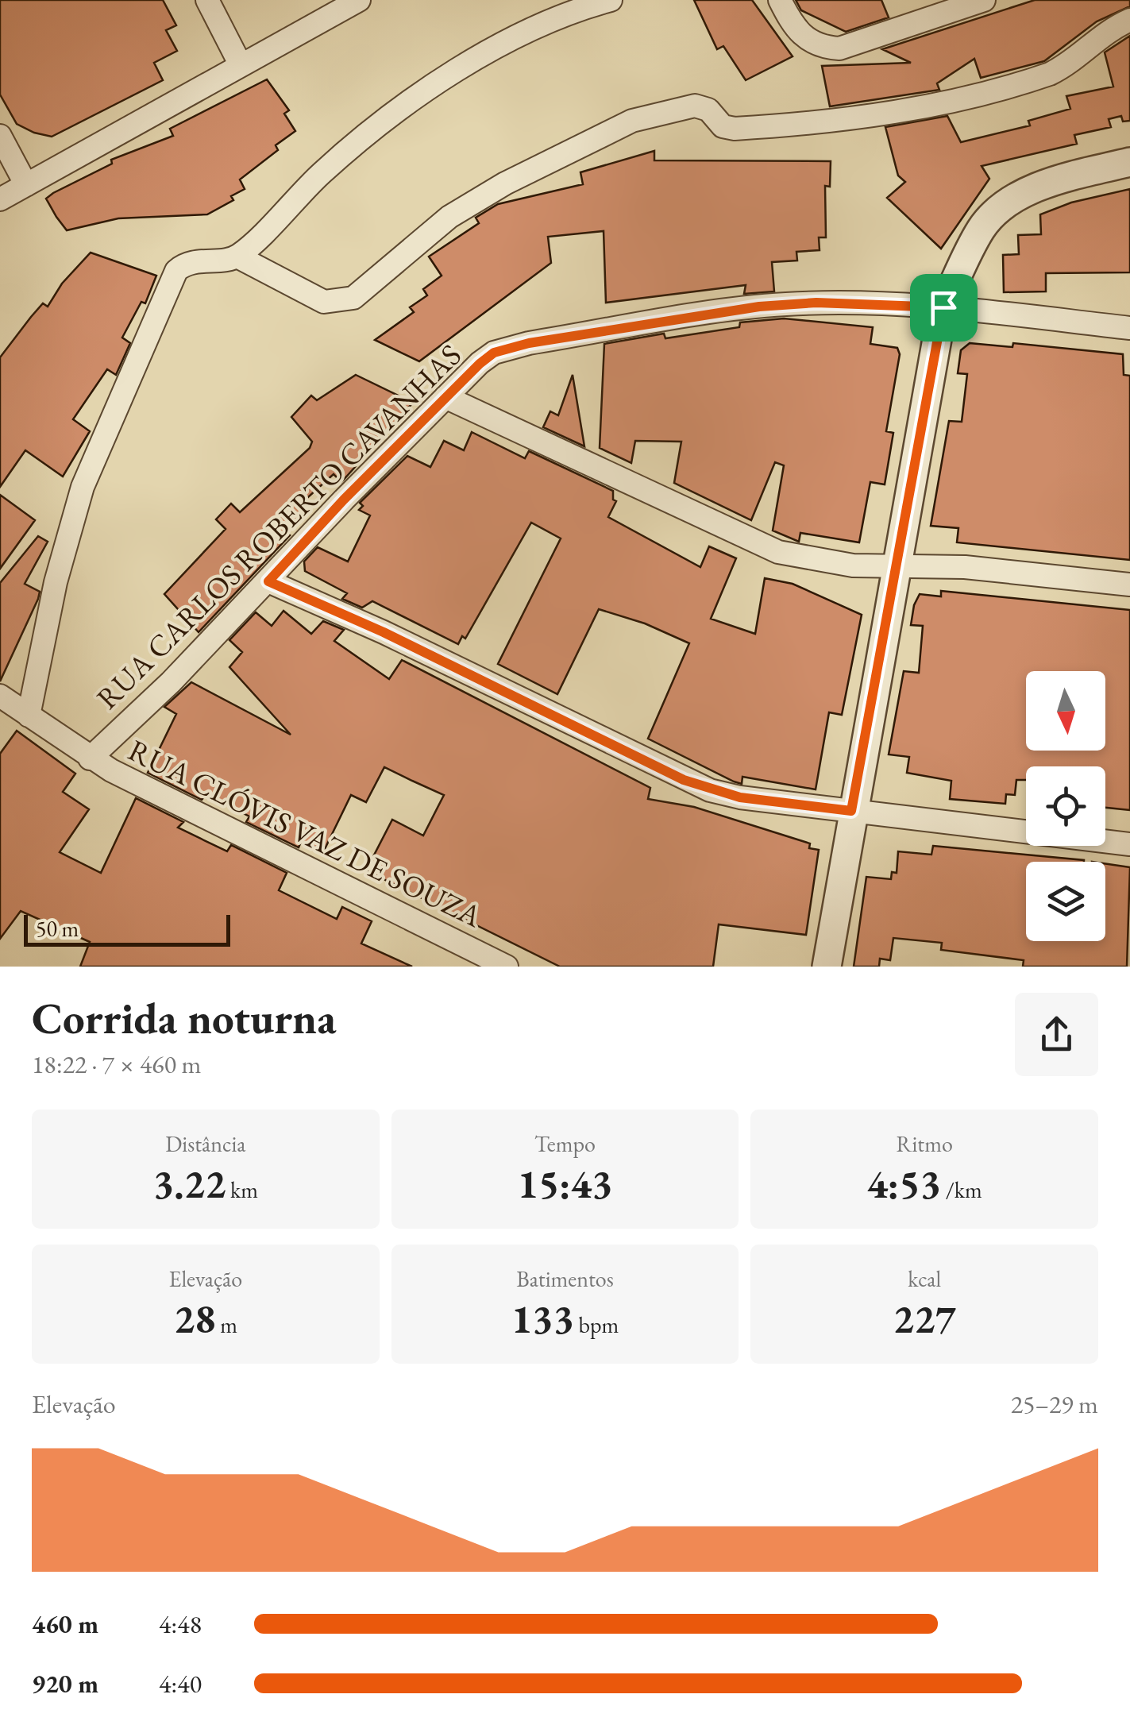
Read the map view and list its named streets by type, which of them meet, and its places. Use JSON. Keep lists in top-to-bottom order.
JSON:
{
  "streets": {
    "street": ["RUA CARLOS ROBERTO CAVANHAS", "RUA CLÓVIS VAZ DE SOUZA"]
  },
  "crossings": [
    ["RUA CARLOS ROBERTO CAVANHAS", "RUA CLÓVIS VAZ DE SOUZA"]
  ],
  "scale_bar": "50 m",
  "north": "bottom",
  "page": {
    "scale": "50 m",
    "heading": ["Corrida noturna", "18:22 · 7 × 460 m"],
    "stats": [
      ["Distância", "3.22 km"],
      ["Tempo", "15:43"],
      ["Ritmo", "4:53 /km"],
      ["Elevação", "28 m"],
      ["Batimentos", "133 bpm"],
      ["kcal", "227"]
    ],
    "chart": ["Elevação", "25–29 m"],
    "list": [
      {
        "name": "460 m",
        "note": "4:48"
      },
      {
        "name": "920 m",
        "note": "4:40"
      }
    ]
  }
}
